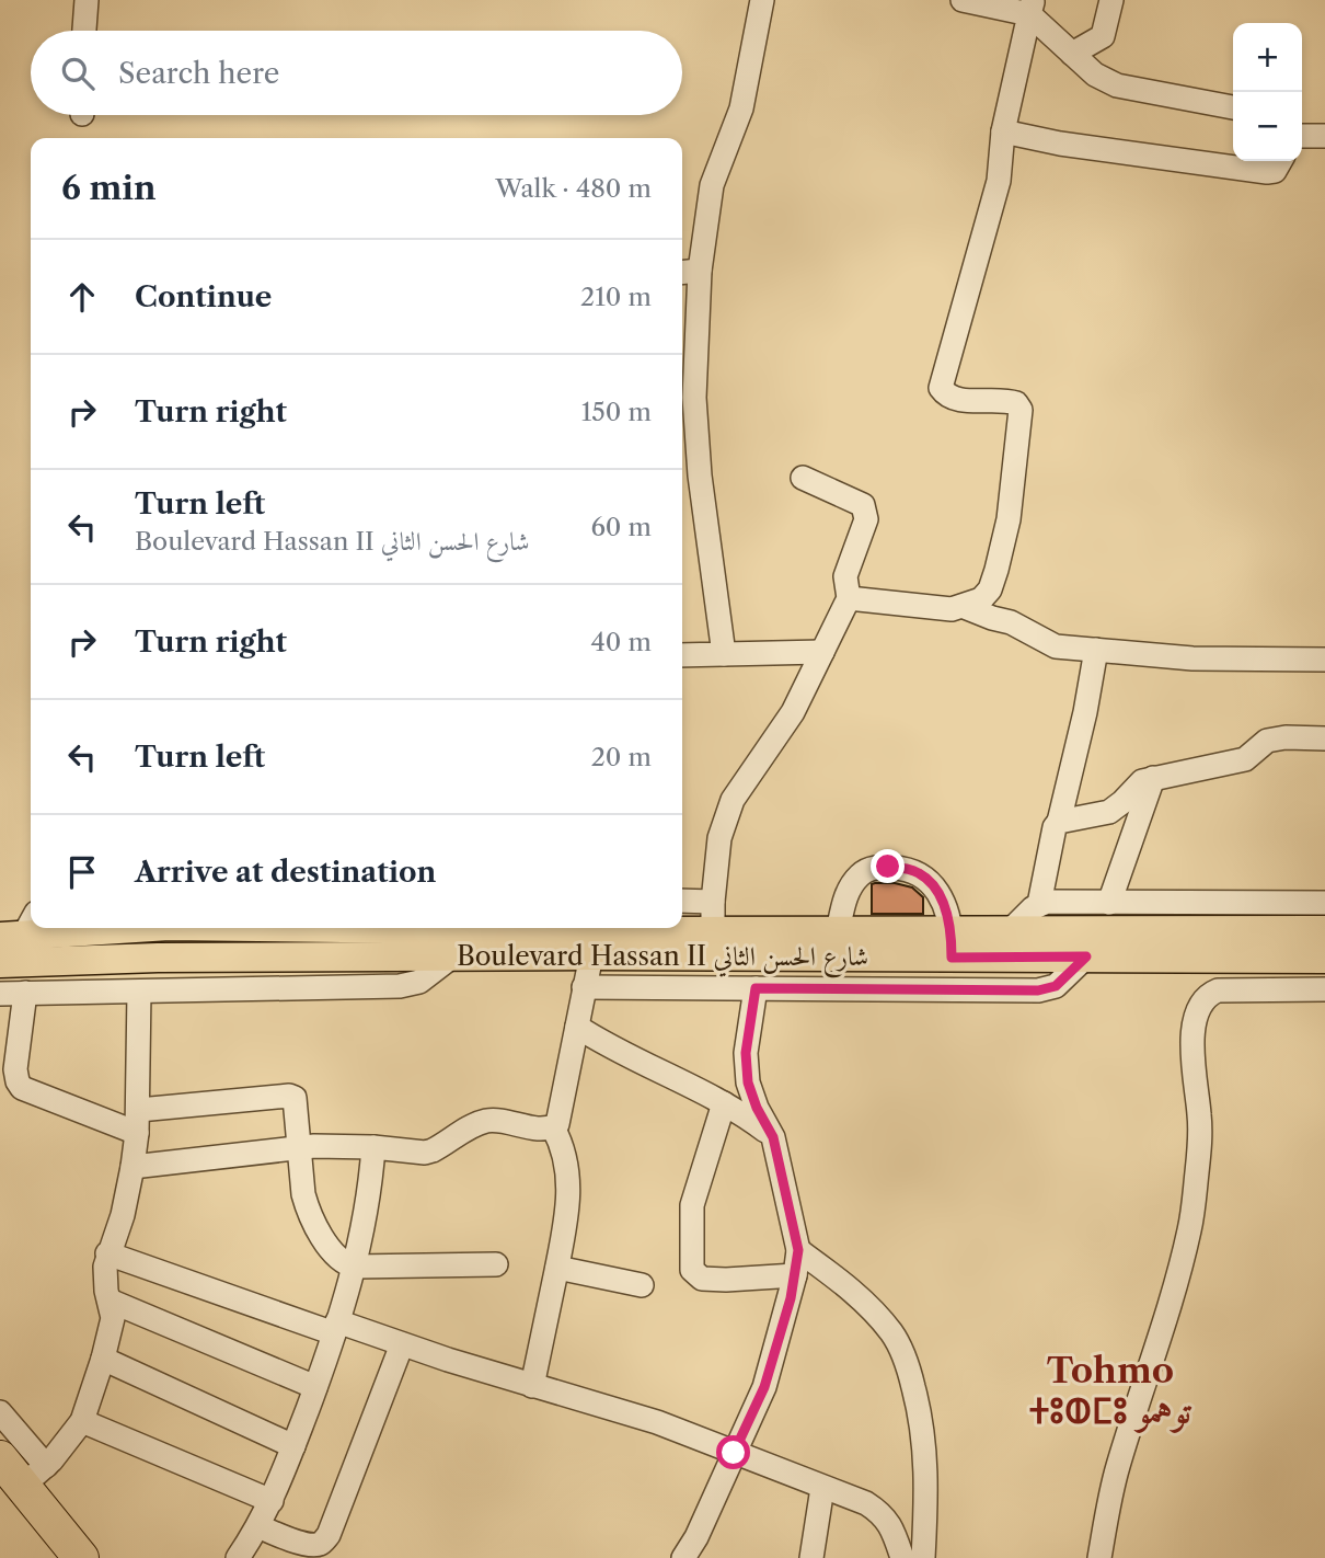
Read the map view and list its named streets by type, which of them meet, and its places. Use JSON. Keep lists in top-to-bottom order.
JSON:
{
  "streets": {
    "main road": ["Boulevard Hassan II شارع الحسن الثاني"]
  },
  "districts": ["Tohmo ⵜⵓⵀⵎⵓ توهمو"],
  "page": {
    "map_buttons": ["+", "−"],
    "search": "Search here",
    "heading": ["6 min", "Walk · 480 m"],
    "list": [
      ["Continue", "210 m"],
      ["Turn right", "150 m"],
      ["Turn left", "Boulevard Hassan II شارع الحسن الثاني", "60 m"],
      ["Turn right", "40 m"],
      ["Turn left", "20 m"],
      "Arrive at destination"
    ]
  }
}
